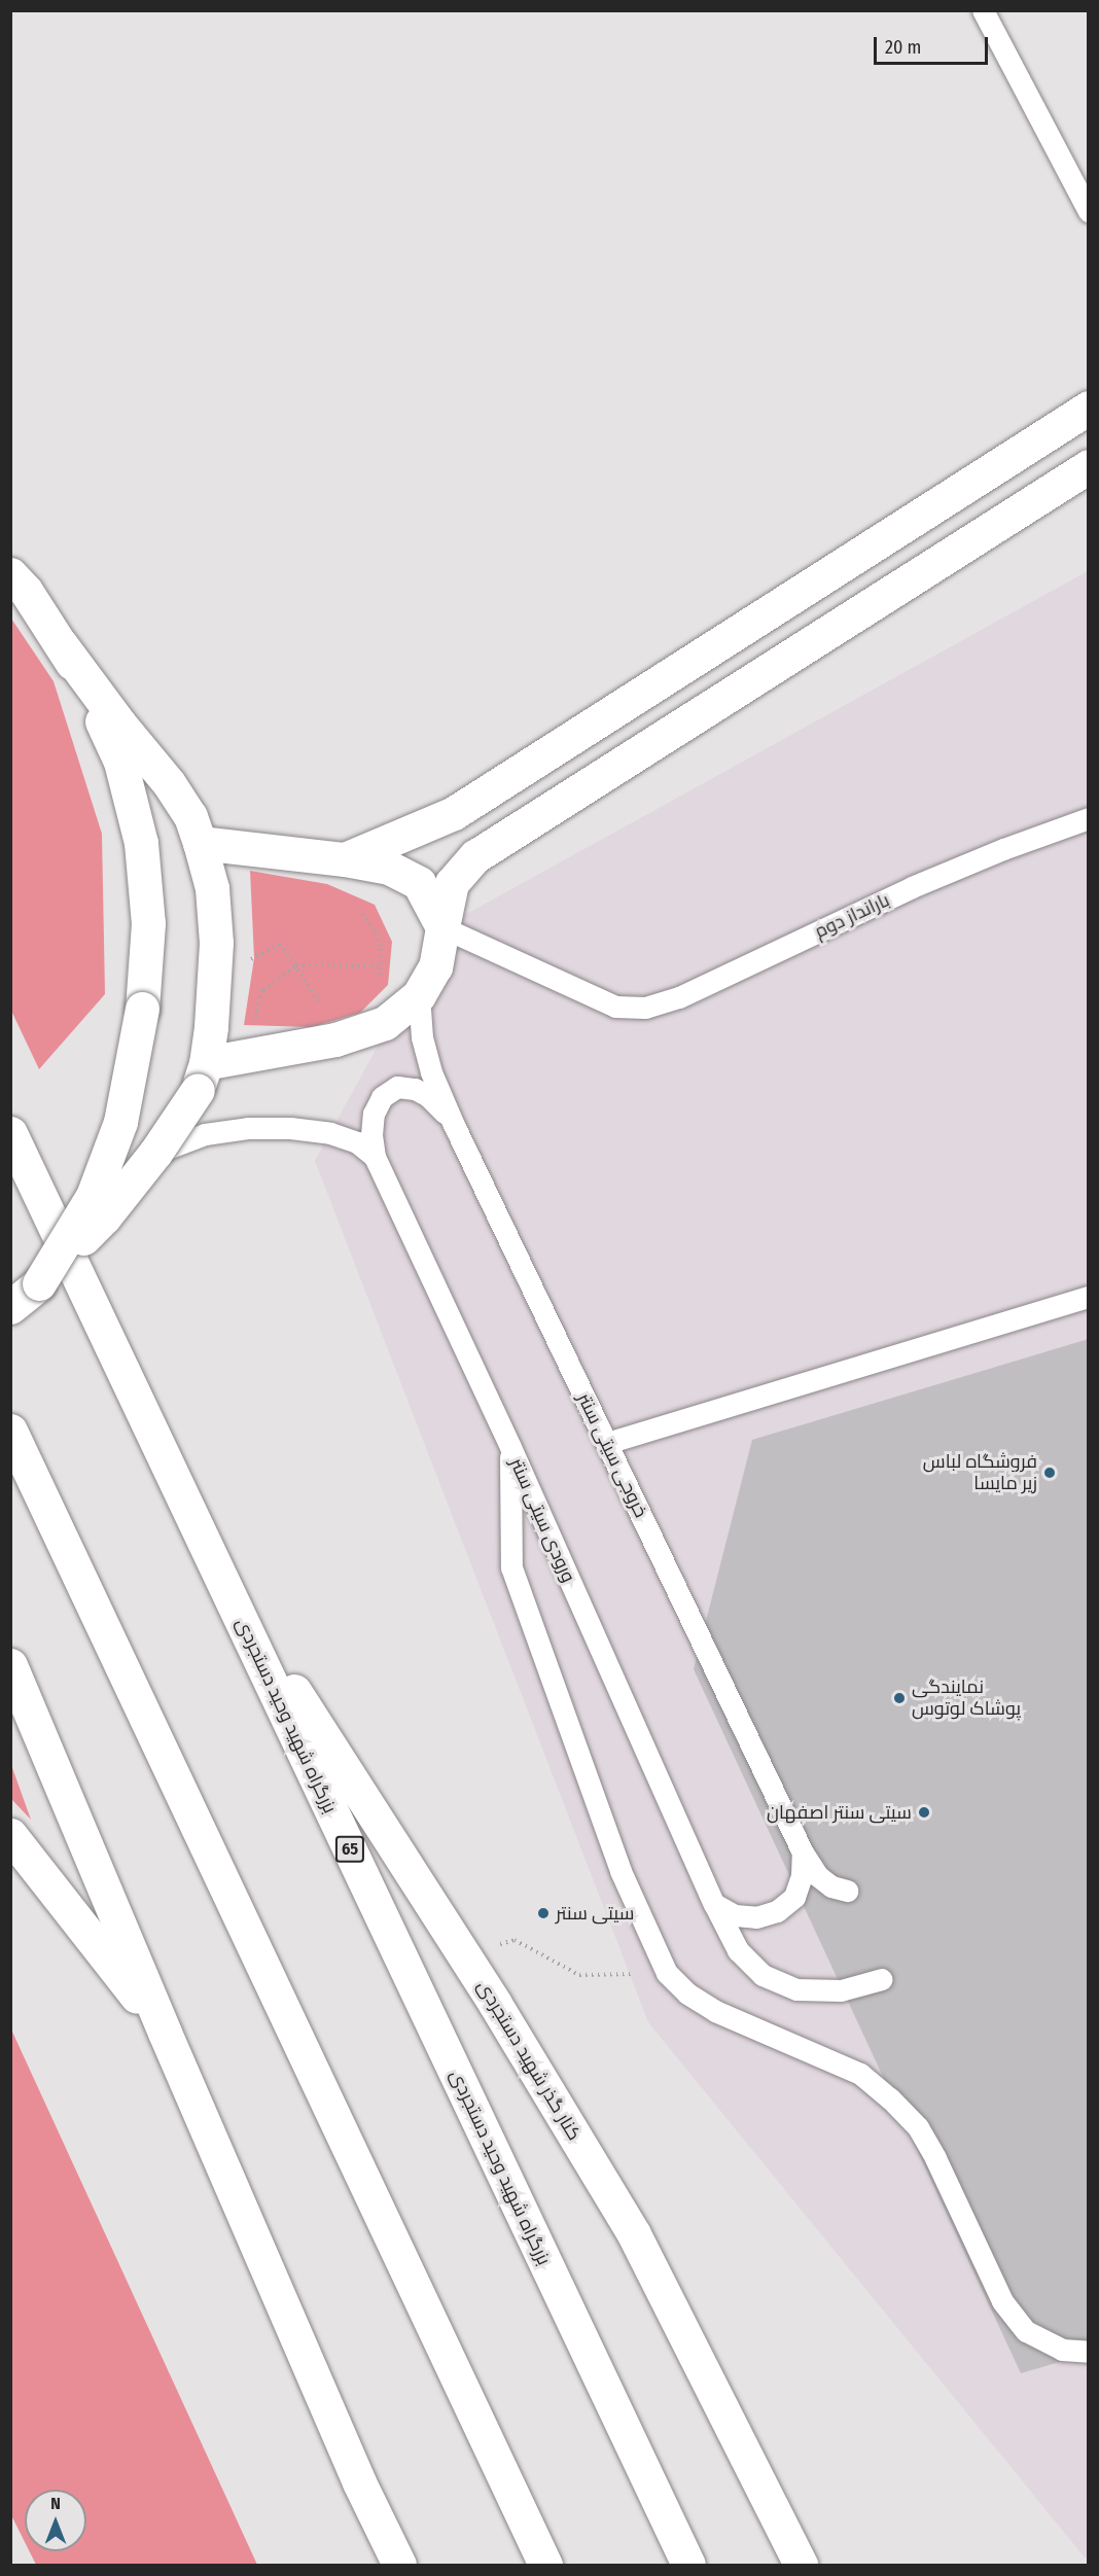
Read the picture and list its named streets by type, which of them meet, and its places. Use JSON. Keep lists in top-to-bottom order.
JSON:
{
  "streets": {
    "main road": ["بزرگراه شهید وحید دستجردی", "65", "کنار گذر شهید دستجردی"],
    "lane": ["بارانداز دوم", "خروجی سیتی سنتر", "ورودی سیتی سنتر"]
  },
  "crossings": [
    ["بزرگراه شهید وحید دستجردی", "کنار گذر شهید دستجردی"]
  ],
  "places": [
    "فروشگاه لباس زیر مایسا",
    "نمایندگی پوشاک لوتوس",
    "سیتی سنتر اصفهان",
    "سیتی سنتر"
  ],
  "scale_bar": "20 m",
  "north": "top"
}
